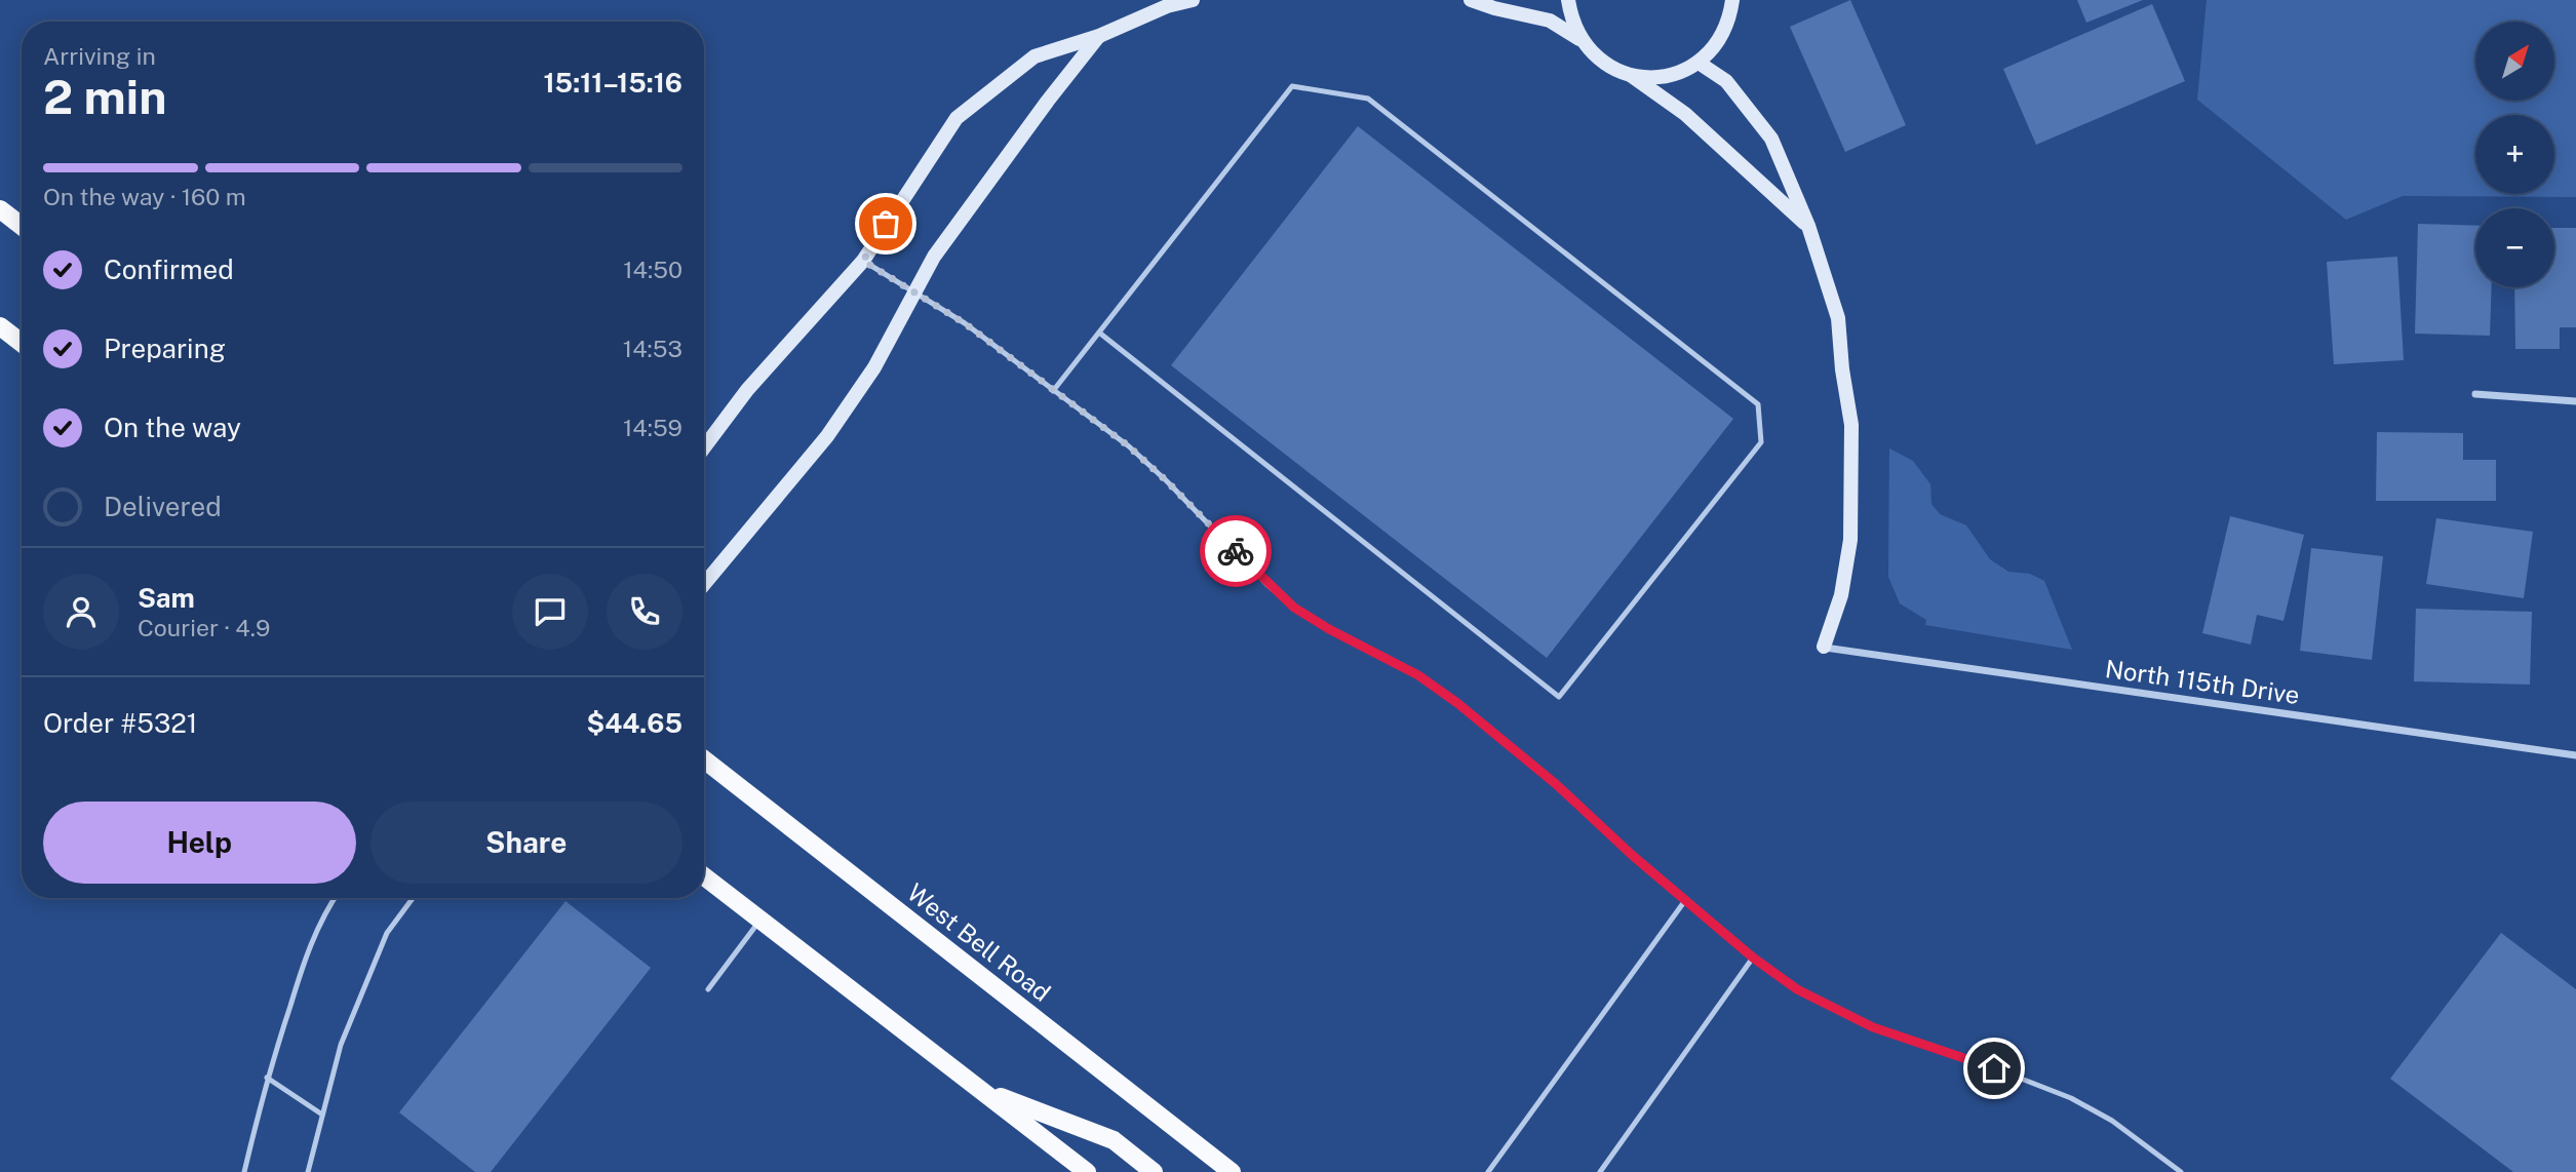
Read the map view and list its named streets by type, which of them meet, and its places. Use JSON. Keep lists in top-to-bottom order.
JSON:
{
  "streets": {
    "main road": ["West Bell Road"],
    "street": ["North 115th Drive"]
  },
  "north": "top right",
  "page": {
    "map_buttons": ["+", "−"],
    "heading": ["2 min", "Arriving in", "15:11–15:16"],
    "panel": [
      "Sam",
      "Courier · 4.9",
      "Order #5321",
      "$44.65"
    ],
    "bar": "On the way · 160 m",
    "list": [
      ["Confirmed", "14:50"],
      ["Preparing", "14:53"],
      ["On the way", "14:59"],
      "Delivered"
    ],
    "buttons": ["Help", "Share"]
  }
}
